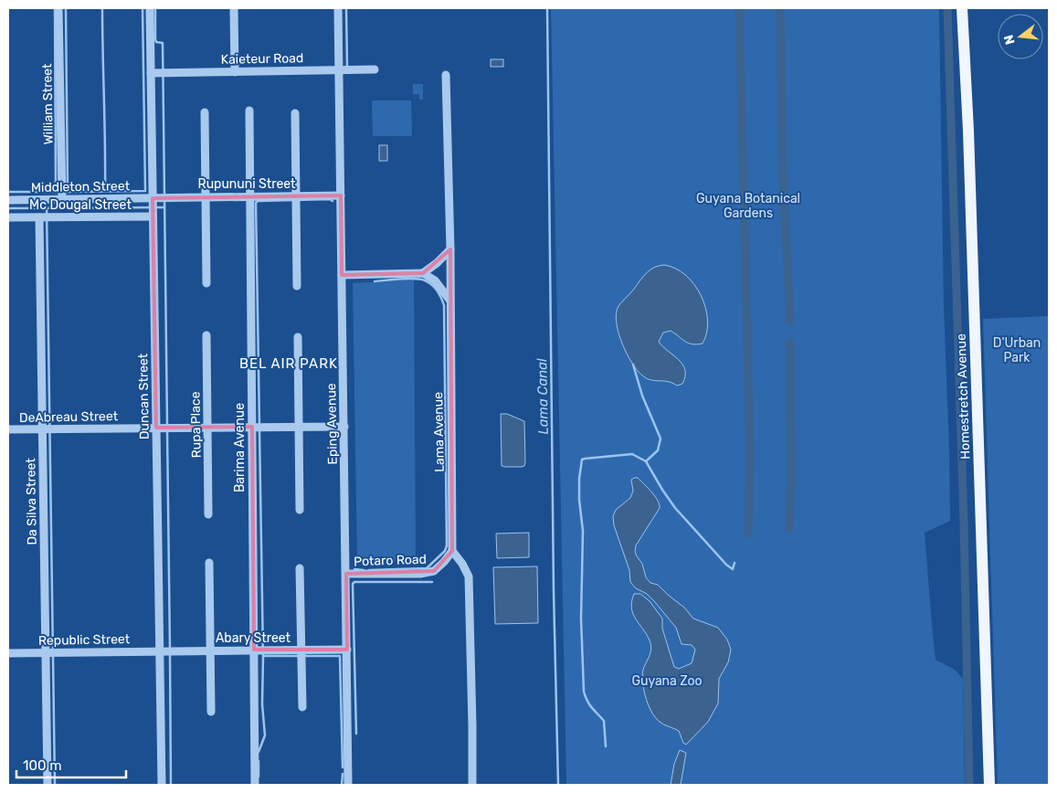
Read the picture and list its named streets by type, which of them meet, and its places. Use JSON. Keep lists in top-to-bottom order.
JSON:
{
  "streets": {
    "main road": ["Homestretch Avenue"],
    "street": [
      "Kaieteur Road",
      "William Street",
      "Rupununi Street",
      "Middleton Street",
      "Mc Dougal Street",
      "Duncan Street",
      "DeAbreau Street",
      "Eping Avenue",
      "Rupa Place",
      "Lama Avenue",
      "Barima Avenue",
      "Da Silva Street",
      "Potaro Road",
      "Abary Street",
      "Republic Street"
    ]
  },
  "crossings": [
    ["Kaieteur Road", "Duncan Street"],
    ["Kaieteur Road", "Eping Avenue"],
    ["William Street", "Middleton Street"],
    ["Rupununi Street", "Middleton Street"],
    ["Rupununi Street", "Duncan Street"],
    ["Rupununi Street", "Eping Avenue"],
    ["Rupununi Street", "Barima Avenue"],
    ["Middleton Street", "Duncan Street"],
    ["Mc Dougal Street", "Duncan Street"],
    ["Mc Dougal Street", "Da Silva Street"],
    ["Duncan Street", "DeAbreau Street"],
    ["Duncan Street", "Abary Street"],
    ["Duncan Street", "Republic Street"],
    ["DeAbreau Street", "Eping Avenue"],
    ["DeAbreau Street", "Rupa Place"],
    ["DeAbreau Street", "Barima Avenue"],
    ["DeAbreau Street", "Da Silva Street"],
    ["Eping Avenue", "Potaro Road"],
    ["Eping Avenue", "Abary Street"],
    ["Lama Avenue", "Potaro Road"],
    ["Barima Avenue", "Abary Street"],
    ["Da Silva Street", "Republic Street"],
    ["Abary Street", "Republic Street"]
  ],
  "districts": ["BEL AIR PARK"],
  "water": ["Lama Canal"],
  "parks": ["Guyana Botanical Gardens", "D'Urban Park", "Guyana Zoo"],
  "scale_bar": "100 m",
  "north": "left"
}
